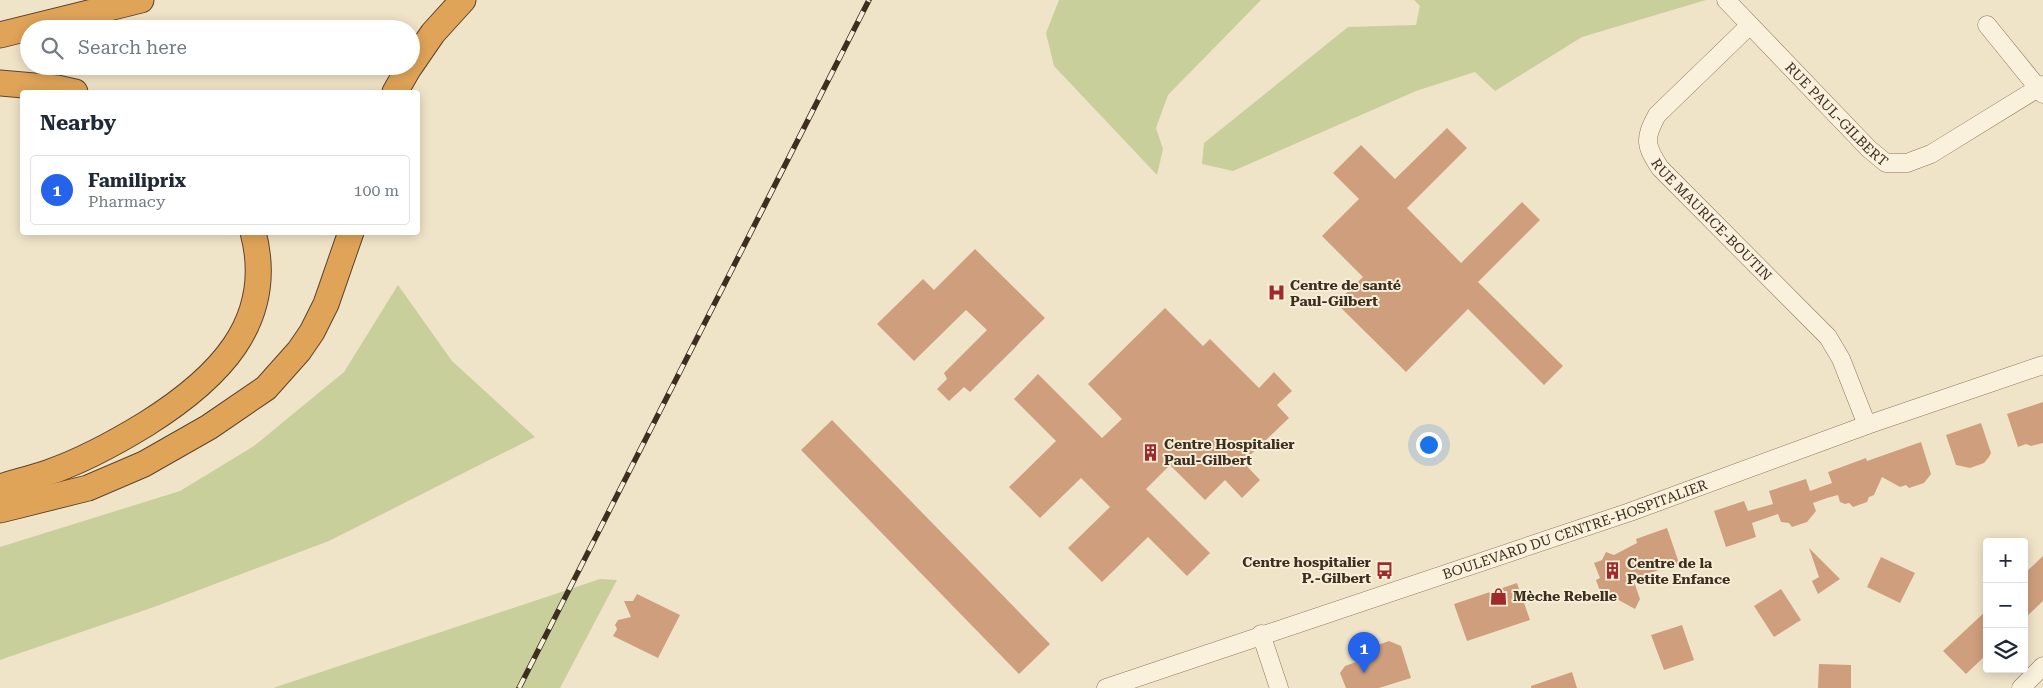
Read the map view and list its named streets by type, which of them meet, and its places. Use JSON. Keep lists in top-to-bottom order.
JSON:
{
  "streets": {
    "street": ["RUE PAUL-GILBERT", "RUE MAURICE-BOUTIN", "BOULEVARD DU CENTRE-HOSPITALIER"]
  },
  "crossings": [
    ["RUE PAUL-GILBERT", "RUE MAURICE-BOUTIN"],
    ["RUE MAURICE-BOUTIN", "BOULEVARD DU CENTRE-HOSPITALIER"]
  ],
  "places": {
    "hospital": ["Centre de santé Paul-Gilbert"],
    "building": ["Centre Hospitalier Paul-Gilbert", "Centre de la Petite Enfance"],
    "bus stop": ["Centre hospitalier P.-Gilbert"],
    "shop": ["Mèche Rebelle"]
  },
  "page": {
    "search": "Search here",
    "heading": "Nearby",
    "list": [
      {
        "mark": "1",
        "name": "Familiprix",
        "note": "Pharmacy",
        "value": "100 m"
      }
    ],
    "map_buttons": ["+", "−"],
    "pins": "1"
  }
}
